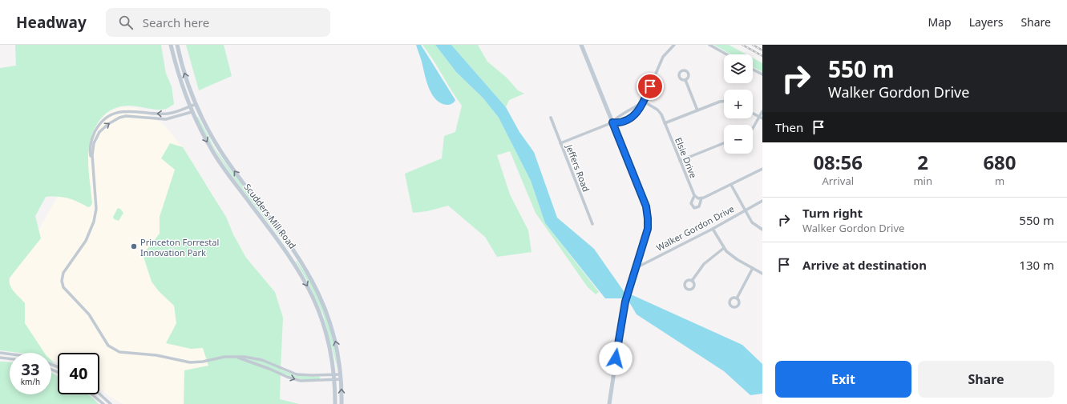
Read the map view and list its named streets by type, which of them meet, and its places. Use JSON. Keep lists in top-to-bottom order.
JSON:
{
  "streets": {
    "main road": ["Scudders Mill Road"],
    "street": ["Elsie Drive", "Jeffers Road", "Walker Gordon Drive"]
  },
  "places": ["Princeton Forrestal Innovation Park"],
  "page": {
    "header": "Headway",
    "search": "Search here",
    "nav": ["Map", "Layers", "Share"],
    "turn": ["550 m", "Walker Gordon Drive"],
    "map_buttons": ["+", "−"],
    "then": "Then",
    "eta": [
      "08:56",
      "Arrival",
      "2",
      "min",
      "680",
      "m"
    ],
    "list": [
      {
        "name": "Turn right",
        "note": "Walker Gordon Drive",
        "value": "550 m"
      },
      {
        "name": "Arrive at destination",
        "value": "130 m"
      }
    ],
    "speed": "33 km/h",
    "limit": "40",
    "buttons": ["Exit", "Share"]
  }
}
